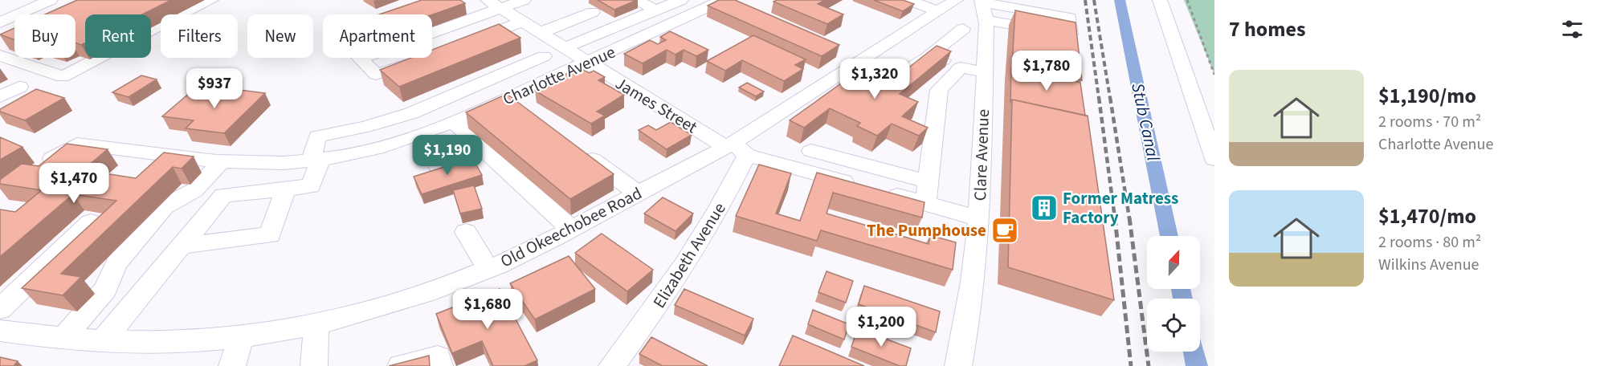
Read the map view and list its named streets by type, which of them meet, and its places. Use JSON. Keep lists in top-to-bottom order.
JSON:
{
  "streets": {
    "street": [
      "Charlotte Avenue",
      "James Street",
      "Clare Avenue",
      "Old Okeechobee Road",
      "Elizabeth Avenue"
    ]
  },
  "crossings": [
    ["Charlotte Avenue", "James Street"],
    ["James Street", "Clare Avenue"],
    ["James Street", "Old Okeechobee Road"],
    ["James Street", "Elizabeth Avenue"],
    ["Old Okeechobee Road", "Elizabeth Avenue"]
  ],
  "water": ["Stub Canal"],
  "places": {
    "building": ["Former Matress Factory"],
    "cafe": ["The Pumphouse"]
  },
  "north": "top",
  "page": {
    "heading": "7 homes",
    "chip": [
      "Buy",
      "Rent",
      "Filters",
      "New",
      "Apartment"
    ],
    "price": [
      "$1,780",
      "$1,320",
      "$937",
      "$1,190",
      "$1,470",
      "$1,680",
      "$1,200"
    ],
    "list": [
      {
        "name": "$1,190/mo",
        "note": "2 rooms · 70 m² · Charlotte Avenue"
      },
      {
        "name": "$1,470/mo",
        "note": "2 rooms · 80 m² · Wilkins Avenue"
      }
    ]
  }
}
